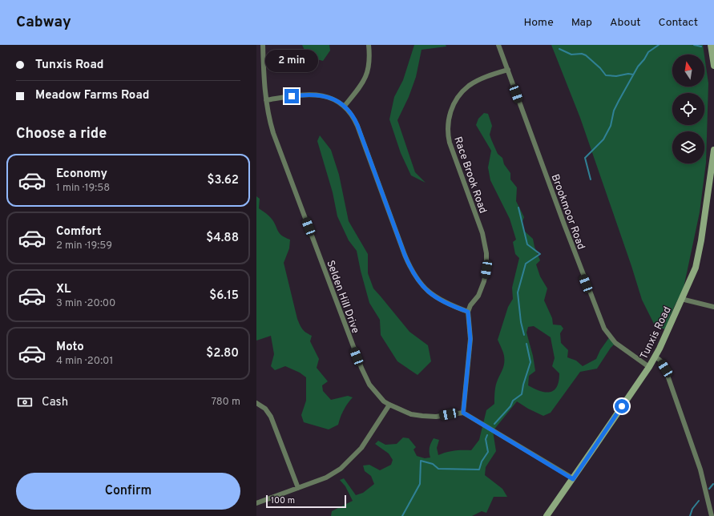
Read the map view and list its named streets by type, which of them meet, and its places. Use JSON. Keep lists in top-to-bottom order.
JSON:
{
  "streets": {
    "street": [
      "Race Brook Road",
      "Brookmoor Road",
      "Selden Hill Drive",
      "Tunxis Road"
    ]
  },
  "crossings": [
    ["Race Brook Road", "Brookmoor Road"],
    ["Brookmoor Road", "Tunxis Road"]
  ],
  "scale_bar": "100 m",
  "north": "top",
  "page": {
    "header": "Cabway",
    "nav": [
      "Home",
      "Map",
      "About",
      "Contact"
    ],
    "banner": ["Tunxis Road", "Meadow Farms Road"],
    "bubble": "2 min",
    "heading": "Choose a ride",
    "list": [
      {
        "name": "Economy",
        "note": "1 min · 19:58",
        "value": "$3.62"
      },
      {
        "name": "Comfort",
        "note": "2 min · 19:59",
        "value": "$4.88"
      },
      {
        "name": "XL",
        "note": "3 min · 20:00",
        "value": "$6.15"
      },
      {
        "name": "Moto",
        "note": "4 min · 20:01",
        "value": "$2.80"
      }
    ],
    "pay": ["Cash", "780 m"],
    "buttons": "Confirm",
    "scale": "100 m"
  }
}
